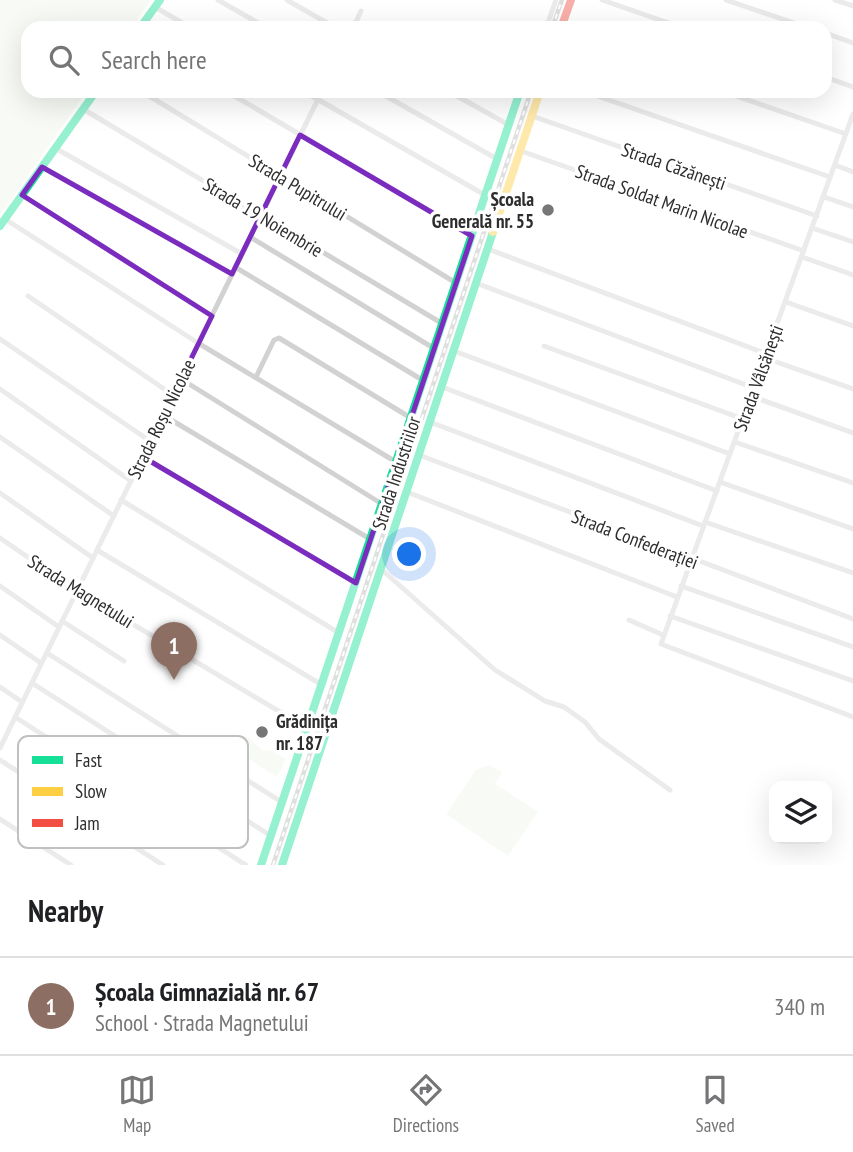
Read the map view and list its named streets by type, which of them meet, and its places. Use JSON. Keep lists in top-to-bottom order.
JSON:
{
  "streets": {
    "main road": ["Strada Industriilor"],
    "street": [
      "Strada Căzănești",
      "Strada Pupitrului",
      "Strada Soldat Marin Nicolae",
      "Strada 19 Noiembrie",
      "Strada Vâlsănești",
      "Strada Roșu Nicolae",
      "Strada Confederației",
      "Strada Magnetului"
    ]
  },
  "crossings": [
    ["Strada Căzănești", "Strada Vâlsănești"],
    ["Strada Căzănești", "Strada Industriilor"],
    ["Strada Pupitrului", "Strada Roșu Nicolae"],
    ["Strada Soldat Marin Nicolae", "Strada Vâlsănești"],
    ["Strada Soldat Marin Nicolae", "Strada Industriilor"],
    ["Strada 19 Noiembrie", "Strada Roșu Nicolae"],
    ["Strada Vâlsănești", "Strada Confederației"],
    ["Strada Roșu Nicolae", "Strada Magnetului"],
    ["Strada Industriilor", "Strada Confederației"]
  ],
  "places": ["Școala Generală nr. 55", "Grădinița nr. 187"],
  "legend": ["Fast", "Slow", "Jam"],
  "page": {
    "search": "Search here",
    "pins": "1",
    "heading": "Nearby",
    "list": [
      {
        "mark": "1",
        "name": "Școala Gimnazială nr. 67",
        "note": "School · Strada Magnetului",
        "value": "340 m"
      }
    ],
    "nav": ["Map", "Directions", "Saved"]
  }
}
